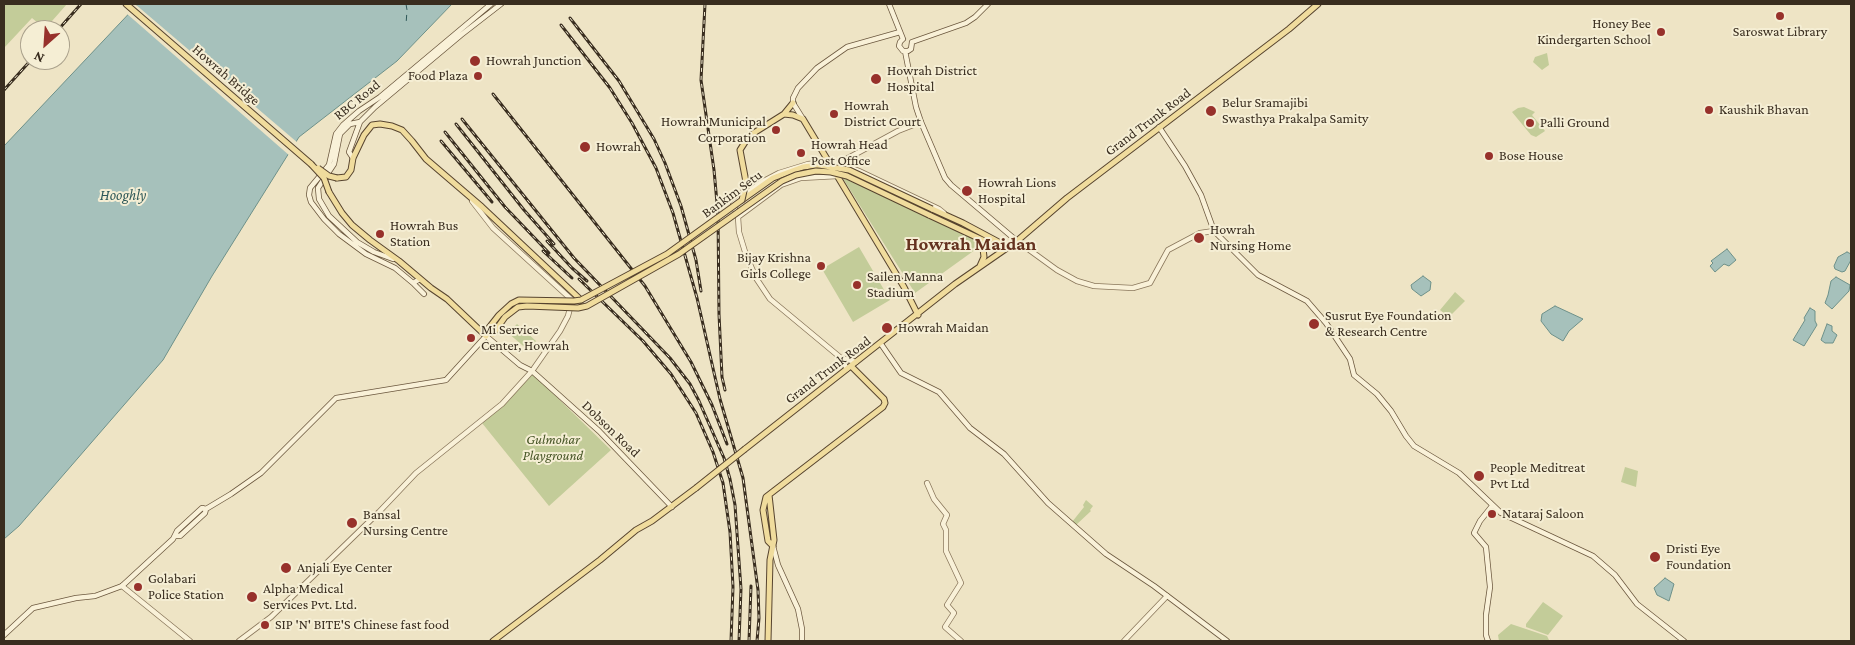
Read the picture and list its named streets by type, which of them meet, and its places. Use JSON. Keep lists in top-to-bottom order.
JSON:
{
  "streets": {
    "main road": [
      "Howrah Bridge",
      "RBC Road",
      "Grand Trunk Road",
      "Bankim Setu",
      "Dobson Road"
    ]
  },
  "crossings": [
    ["Grand Trunk Road", "Bankim Setu"],
    ["Grand Trunk Road", "Dobson Road"],
    ["Bankim Setu", "Dobson Road"]
  ],
  "districts": ["Howrah Maidan"],
  "water": ["Hooghly"],
  "parks": ["Gulmohar Playground"],
  "places": [
    "Saroswat Library",
    "Honey Bee Kindergarten School",
    "Howrah Junction",
    "Food Plaza",
    "Howrah District Hospital",
    "Kaushik Bhavan",
    "Belur Sramajibi Swasthya Prakalpa Samity",
    "Howrah District Court",
    "Palli Ground",
    "Howrah Municipal Corporation",
    "Howrah",
    "Howrah Head Post Office",
    "Bose House",
    "Howrah Lions Hospital",
    "Howrah Bus Station",
    "Howrah Nursing Home",
    "Bijay Krishna Girls College",
    "Sailen Manna Stadium",
    "Susrut Eye Foundation & Research Centre",
    "Howrah Maidan",
    "Mi Service Center, Howrah",
    "People Meditreat Pvt Ltd",
    "Nataraj Saloon",
    "Bansal Nursing Centre",
    "Dristi Eye Foundation",
    "Anjali Eye Center",
    "Golabari Police Station",
    "Alpha Medical Services Pvt. Ltd.",
    "SIP 'N' BITE'S Chinese fast food"
  ],
  "north": "bottom left"
}
